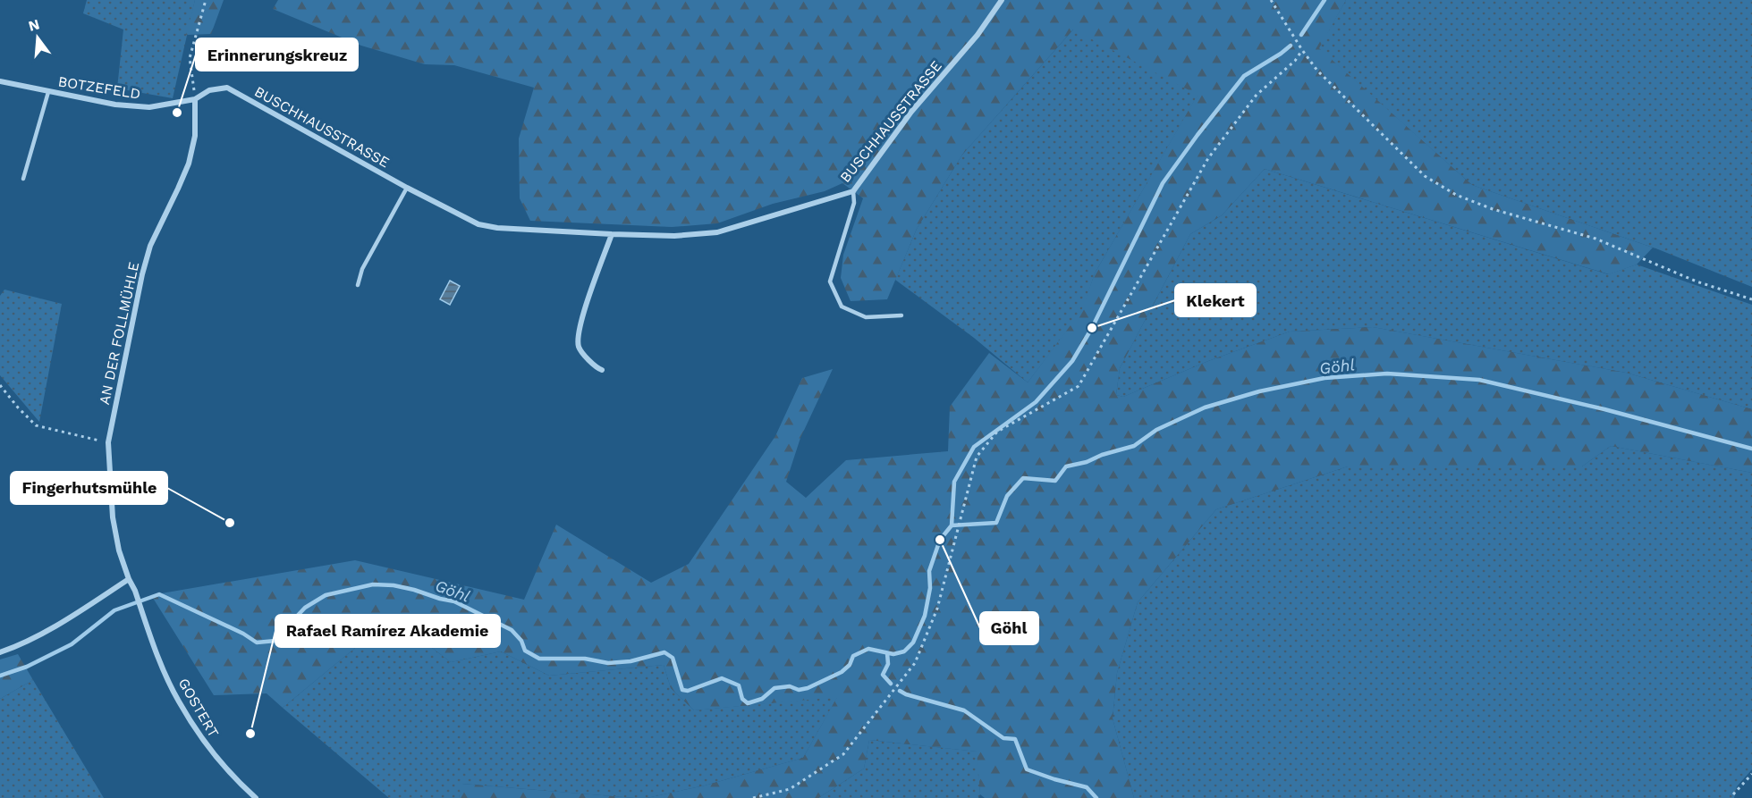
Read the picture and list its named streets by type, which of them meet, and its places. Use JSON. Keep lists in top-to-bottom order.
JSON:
{
  "streets": {
    "street": [
      "BOTZEFELD",
      "BUSCHHAUSSTRASSE",
      "AN DER FOLLMÜHLE",
      "GOSTERT"
    ]
  },
  "crossings": [
    ["BOTZEFELD", "BUSCHHAUSSTRASSE"],
    ["BOTZEFELD", "AN DER FOLLMÜHLE"],
    ["BUSCHHAUSSTRASSE", "AN DER FOLLMÜHLE"],
    ["AN DER FOLLMÜHLE", "GOSTERT"]
  ],
  "water": ["Göhl"],
  "places": [
    "Erinnerungskreuz",
    "Klekert",
    "Fingerhutsmühle",
    "Göhl",
    "Rafael Ramírez Akademie"
  ],
  "north": "top"
}
